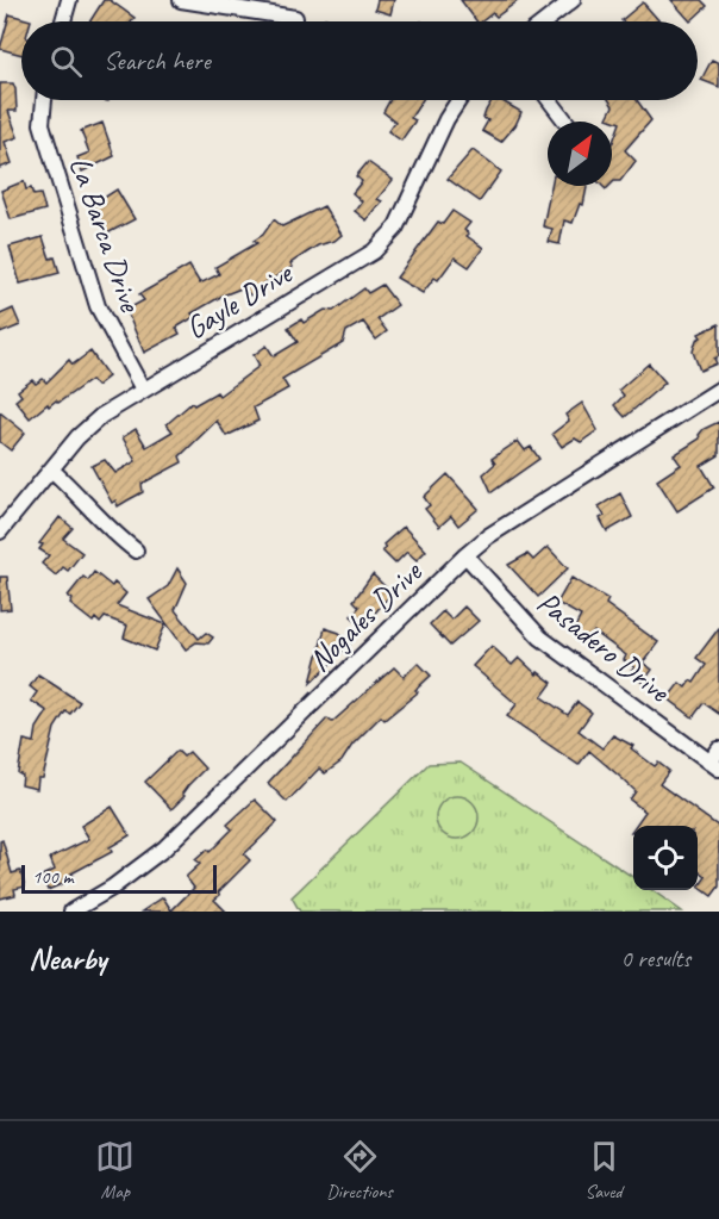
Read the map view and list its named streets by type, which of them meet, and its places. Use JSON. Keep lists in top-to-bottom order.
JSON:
{
  "streets": {
    "street": [
      "La Barca Drive",
      "Gayle Drive",
      "Nogales Drive",
      "Pasadero Drive"
    ]
  },
  "crossings": [
    ["La Barca Drive", "Gayle Drive"],
    ["Nogales Drive", "Pasadero Drive"]
  ],
  "scale_bar": "100 m",
  "north": "top right",
  "page": {
    "search": "Search here",
    "scale": "100 m",
    "heading": ["Nearby", "0 results"],
    "nav": ["Map", "Directions", "Saved"]
  }
}
